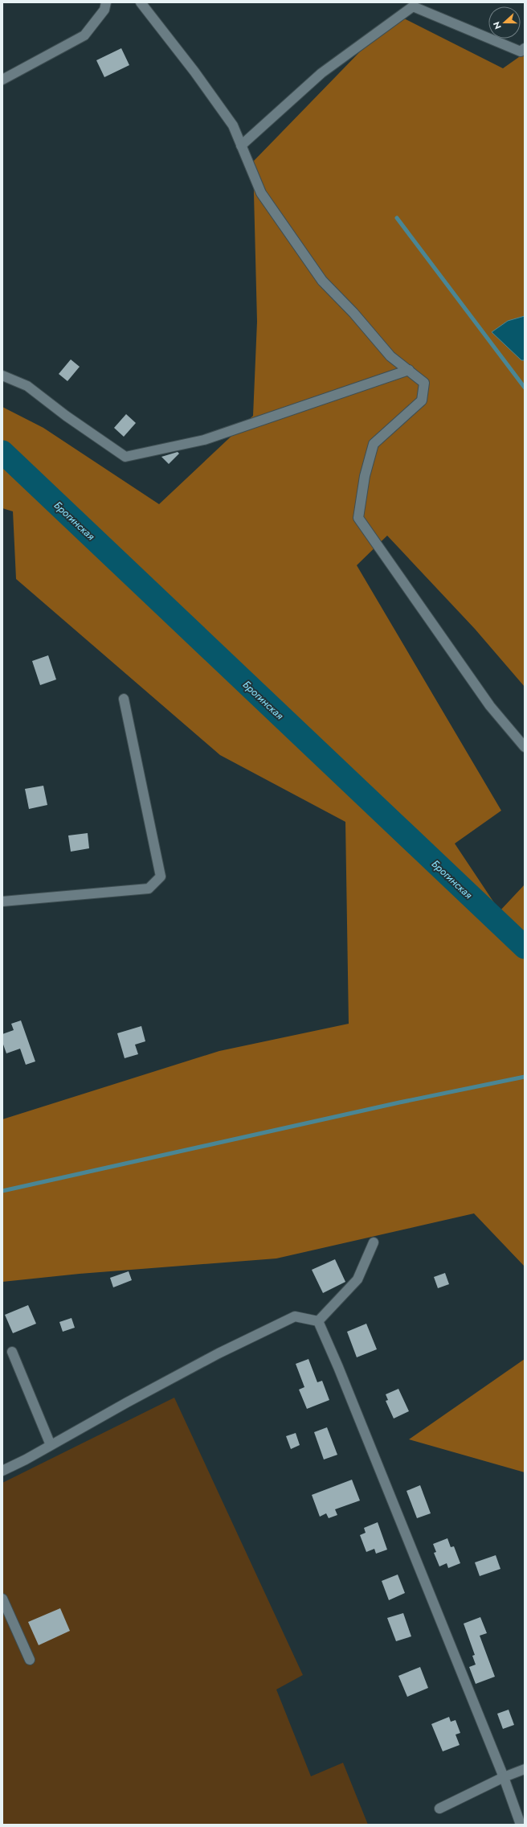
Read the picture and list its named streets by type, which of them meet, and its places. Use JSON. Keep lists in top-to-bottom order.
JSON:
{
  "water": ["Брогинская"],
  "north": "left"
}
